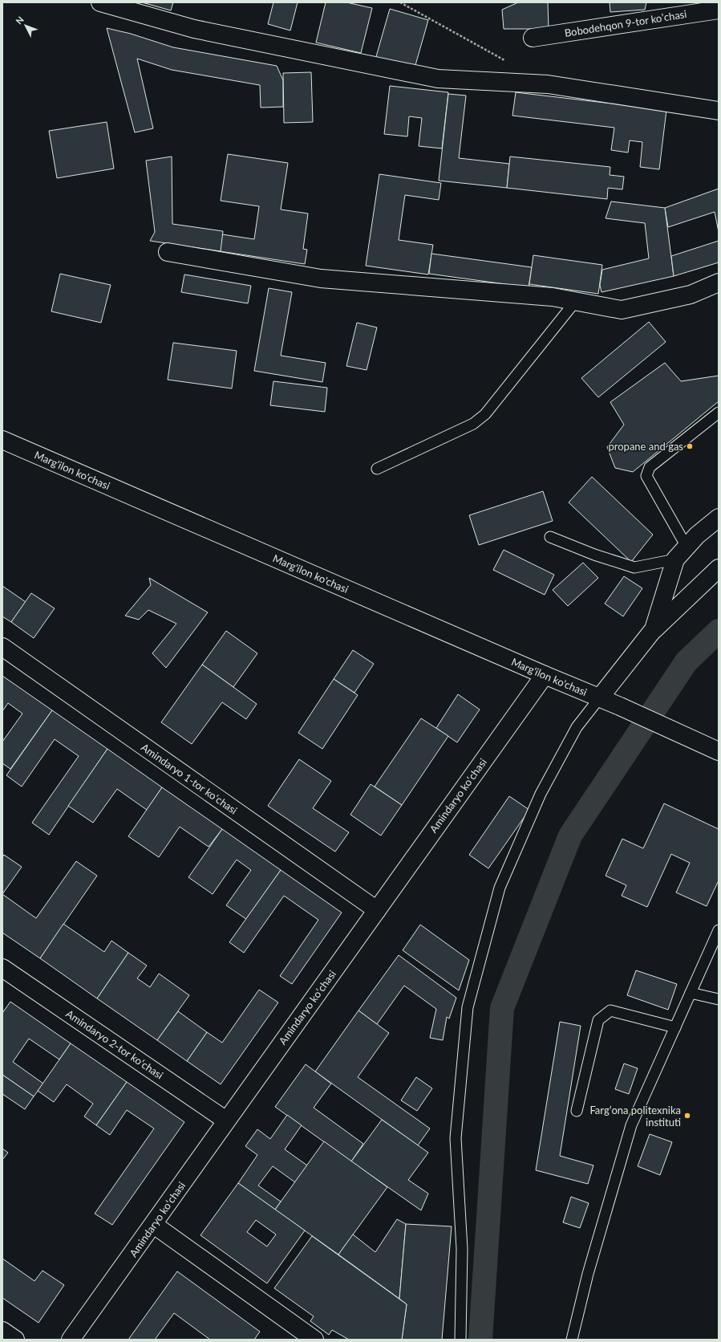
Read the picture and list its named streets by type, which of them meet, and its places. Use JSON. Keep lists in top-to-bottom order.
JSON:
{
  "streets": {
    "street": [
      "Bobodehqon 9-tor koʼchasi",
      "Marg'ilon ko'chasi",
      "Amindaryo 1-tor koʻchasi",
      "Amindaryo koʻchasi",
      "Amindaryo 2-tor koʻchasi"
    ]
  },
  "crossings": [
    ["Marg'ilon ko'chasi", "Amindaryo koʻchasi"],
    ["Amindaryo 1-tor koʻchasi", "Amindaryo koʻchasi"],
    ["Amindaryo koʻchasi", "Amindaryo 2-tor koʻchasi"]
  ],
  "places": ["propane and gas", "Fargʻona politexnika instituti"],
  "north": "top left"
}
